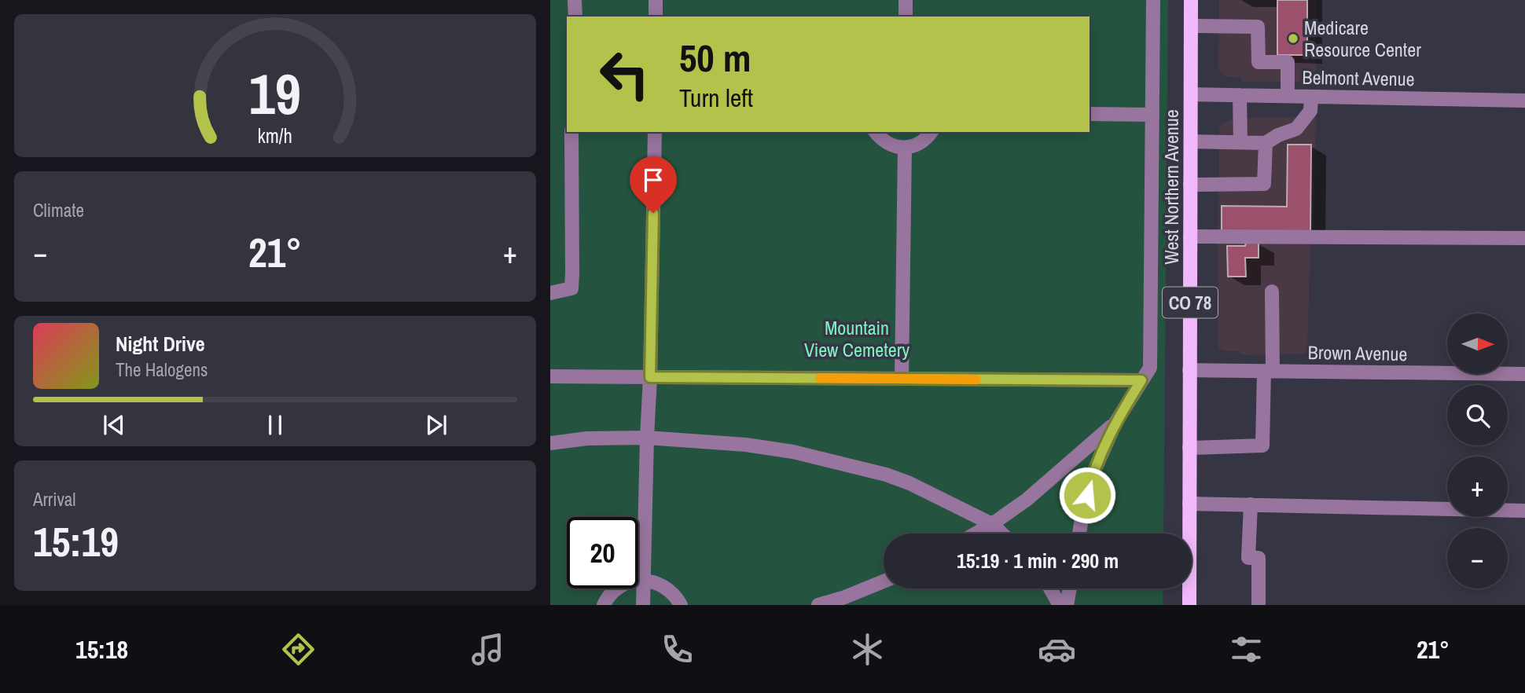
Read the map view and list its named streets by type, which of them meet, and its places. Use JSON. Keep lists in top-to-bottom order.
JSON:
{
  "streets": {
    "main road": ["West Northern Avenue", "CO 78"],
    "street": ["Belmont Avenue", "Brown Avenue"]
  },
  "crossings": [
    ["Belmont Avenue", "West Northern Avenue"],
    ["West Northern Avenue", "Brown Avenue"]
  ],
  "parks": ["Mountain View Cemetery"],
  "places": ["Medicare Resource Center"],
  "north": "right",
  "page": {
    "turn": ["50 m", "Turn left"],
    "tile": [
      "Climate",
      ["Arrival", "15:19"]
    ],
    "heat": ["−", "21°", "+"],
    "map_buttons": ["+", "−"],
    "song": ["Night Drive", "The Halogens"],
    "limit": "20",
    "trip": "15:19 · 1 min · 290 m",
    "tabs": ["15:18", "21°"],
    "gauge": ["19", "km/h"]
  }
}
